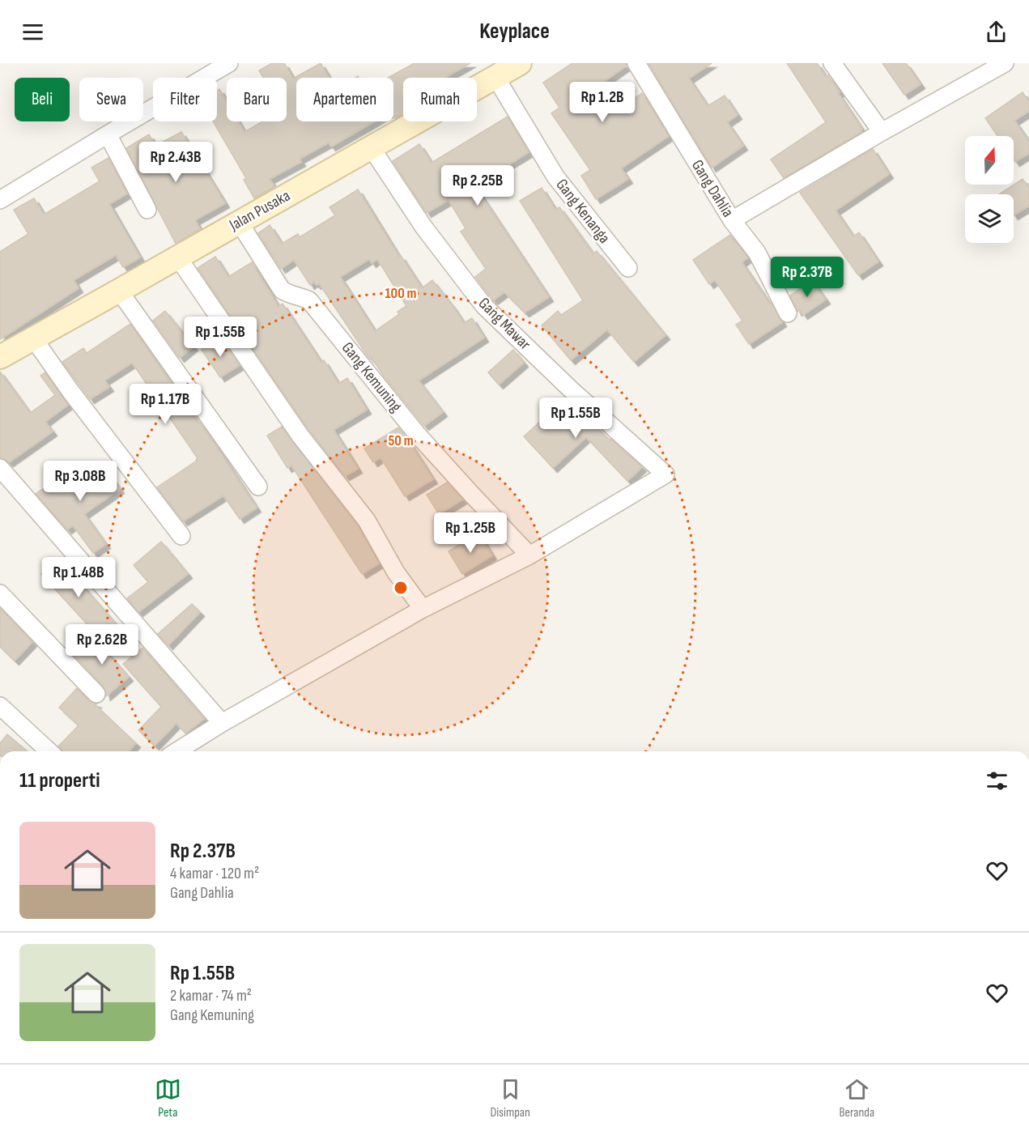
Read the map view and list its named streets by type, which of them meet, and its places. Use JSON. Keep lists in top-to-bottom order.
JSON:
{
  "streets": {
    "main road": ["Jalan Pusaka"],
    "street": [
      "Gang Dahlia",
      "Gang Kenanga",
      "Gang Mawar",
      "Gang Kemuning"
    ]
  },
  "crossings": [
    ["Jalan Pusaka", "Gang Kenanga"],
    ["Jalan Pusaka", "Gang Mawar"],
    ["Jalan Pusaka", "Gang Kemuning"],
    ["Gang Mawar", "Gang Kemuning"]
  ],
  "north": "top",
  "page": {
    "header": "Keyplace",
    "chip": [
      "Beli",
      "Sewa",
      "Filter",
      "Baru",
      "Apartemen",
      "Rumah"
    ],
    "price": [
      "Rp 1.2B",
      "Rp 2.43B",
      "Rp 2.25B",
      "Rp 2.37B",
      "Rp 1.55B",
      "Rp 1.17B",
      "Rp 1.55B",
      "Rp 3.08B",
      "Rp 1.25B",
      "Rp 1.48B",
      "Rp 2.62B"
    ],
    "heading": "11 properti",
    "list": [
      {
        "name": "Rp 2.37B",
        "note": "4 kamar · 120 m² · Gang Dahlia"
      },
      {
        "name": "Rp 1.55B",
        "note": "2 kamar · 74 m² · Gang Kemuning"
      }
    ],
    "tabs": ["Peta", "Disimpan", "Beranda"]
  },
  "rings": ["100 m", "50 m"]
}
